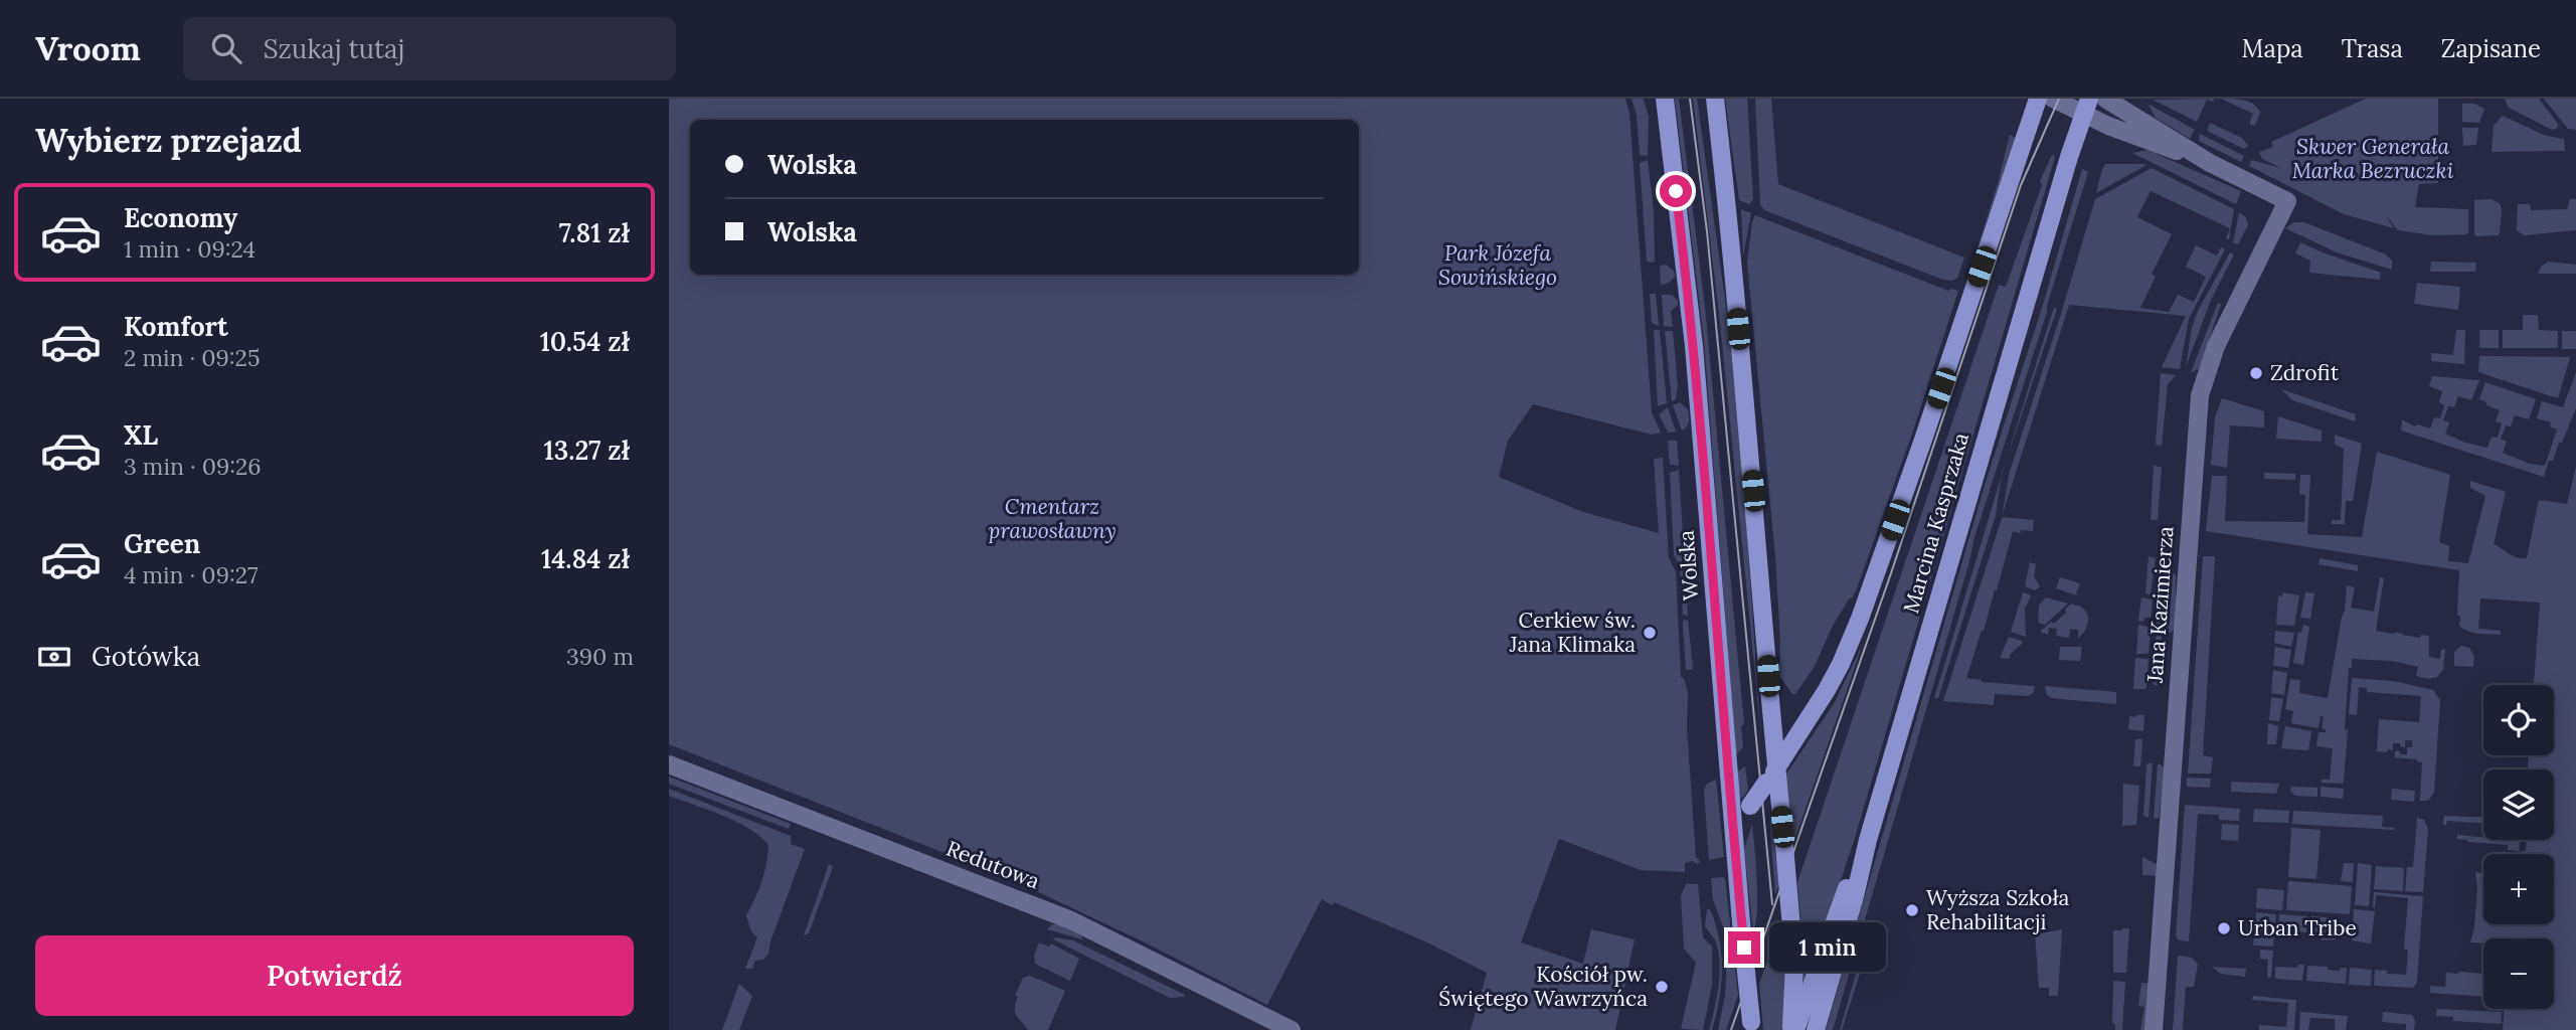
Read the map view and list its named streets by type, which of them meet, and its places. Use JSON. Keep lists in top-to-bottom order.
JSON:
{
  "streets": {
    "main road": ["Marcina Kasprzaka", "Wolska"],
    "street": ["Jana Kazimierza", "Redutowa"]
  },
  "crossings": [
    ["Marcina Kasprzaka", "Wolska"]
  ],
  "parks": ["Skwer Generała Marka Bezruczki", "Park Józefa Sowińskiego", "Cmentarz prawosławny"],
  "places": [
    "Zdrofit",
    "Cerkiew św. Jana Klimaka",
    "Wyższa Szkoła Rehabilitacji",
    "Urban Tribe",
    "Kościół pw. Świętego Wawrzyńca"
  ],
  "page": {
    "header": "Vroom",
    "search": "Szukaj tutaj",
    "nav": ["Mapa", "Trasa", "Zapisane"],
    "heading": "Wybierz przejazd",
    "banner": ["Wolska", "Wolska"],
    "list": [
      {
        "name": "Economy",
        "note": "1 min · 09:24",
        "value": "7.81 zł"
      },
      {
        "name": "Komfort",
        "note": "2 min · 09:25",
        "value": "10.54 zł"
      },
      {
        "name": "XL",
        "note": "3 min · 09:26",
        "value": "13.27 zł"
      },
      {
        "name": "Green",
        "note": "4 min · 09:27",
        "value": "14.84 zł"
      }
    ],
    "pay": ["Gotówka", "390 m"],
    "map_buttons": ["+", "−"],
    "buttons": "Potwierdź",
    "bubble": "1 min"
  }
}
